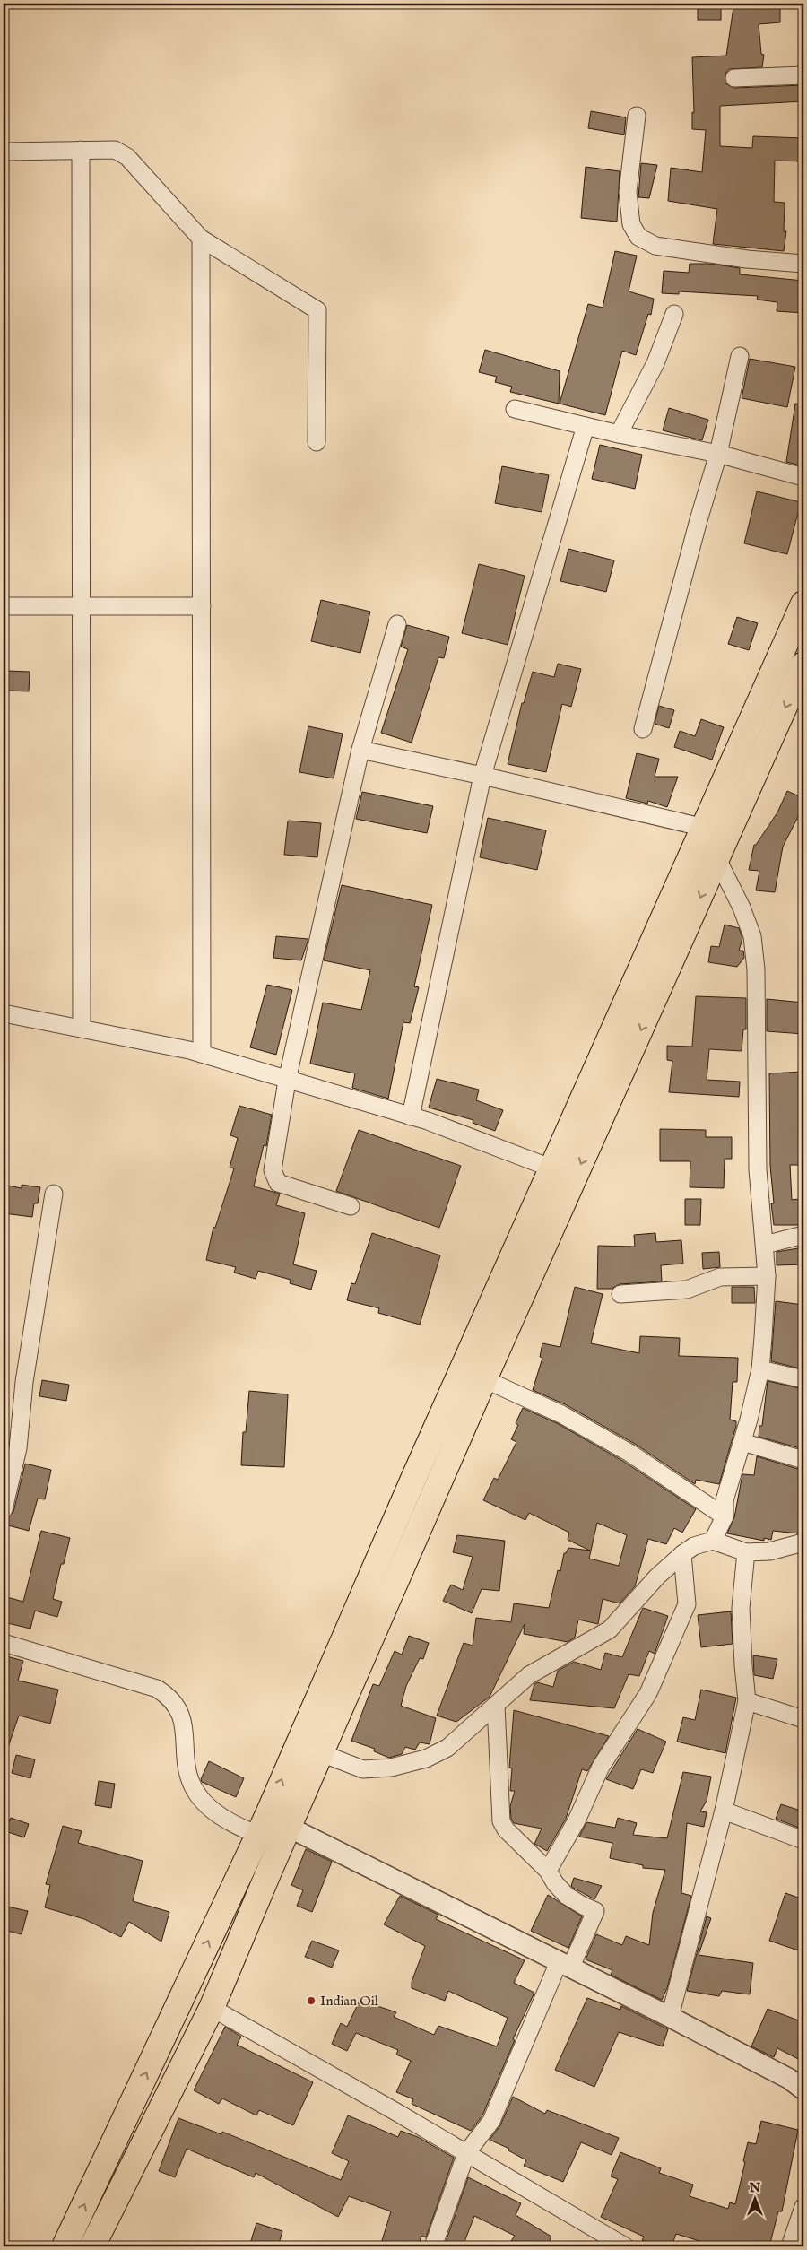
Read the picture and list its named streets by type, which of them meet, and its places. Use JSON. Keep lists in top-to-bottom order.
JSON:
{
  "places": ["Indian Oil"],
  "north": "top"
}
